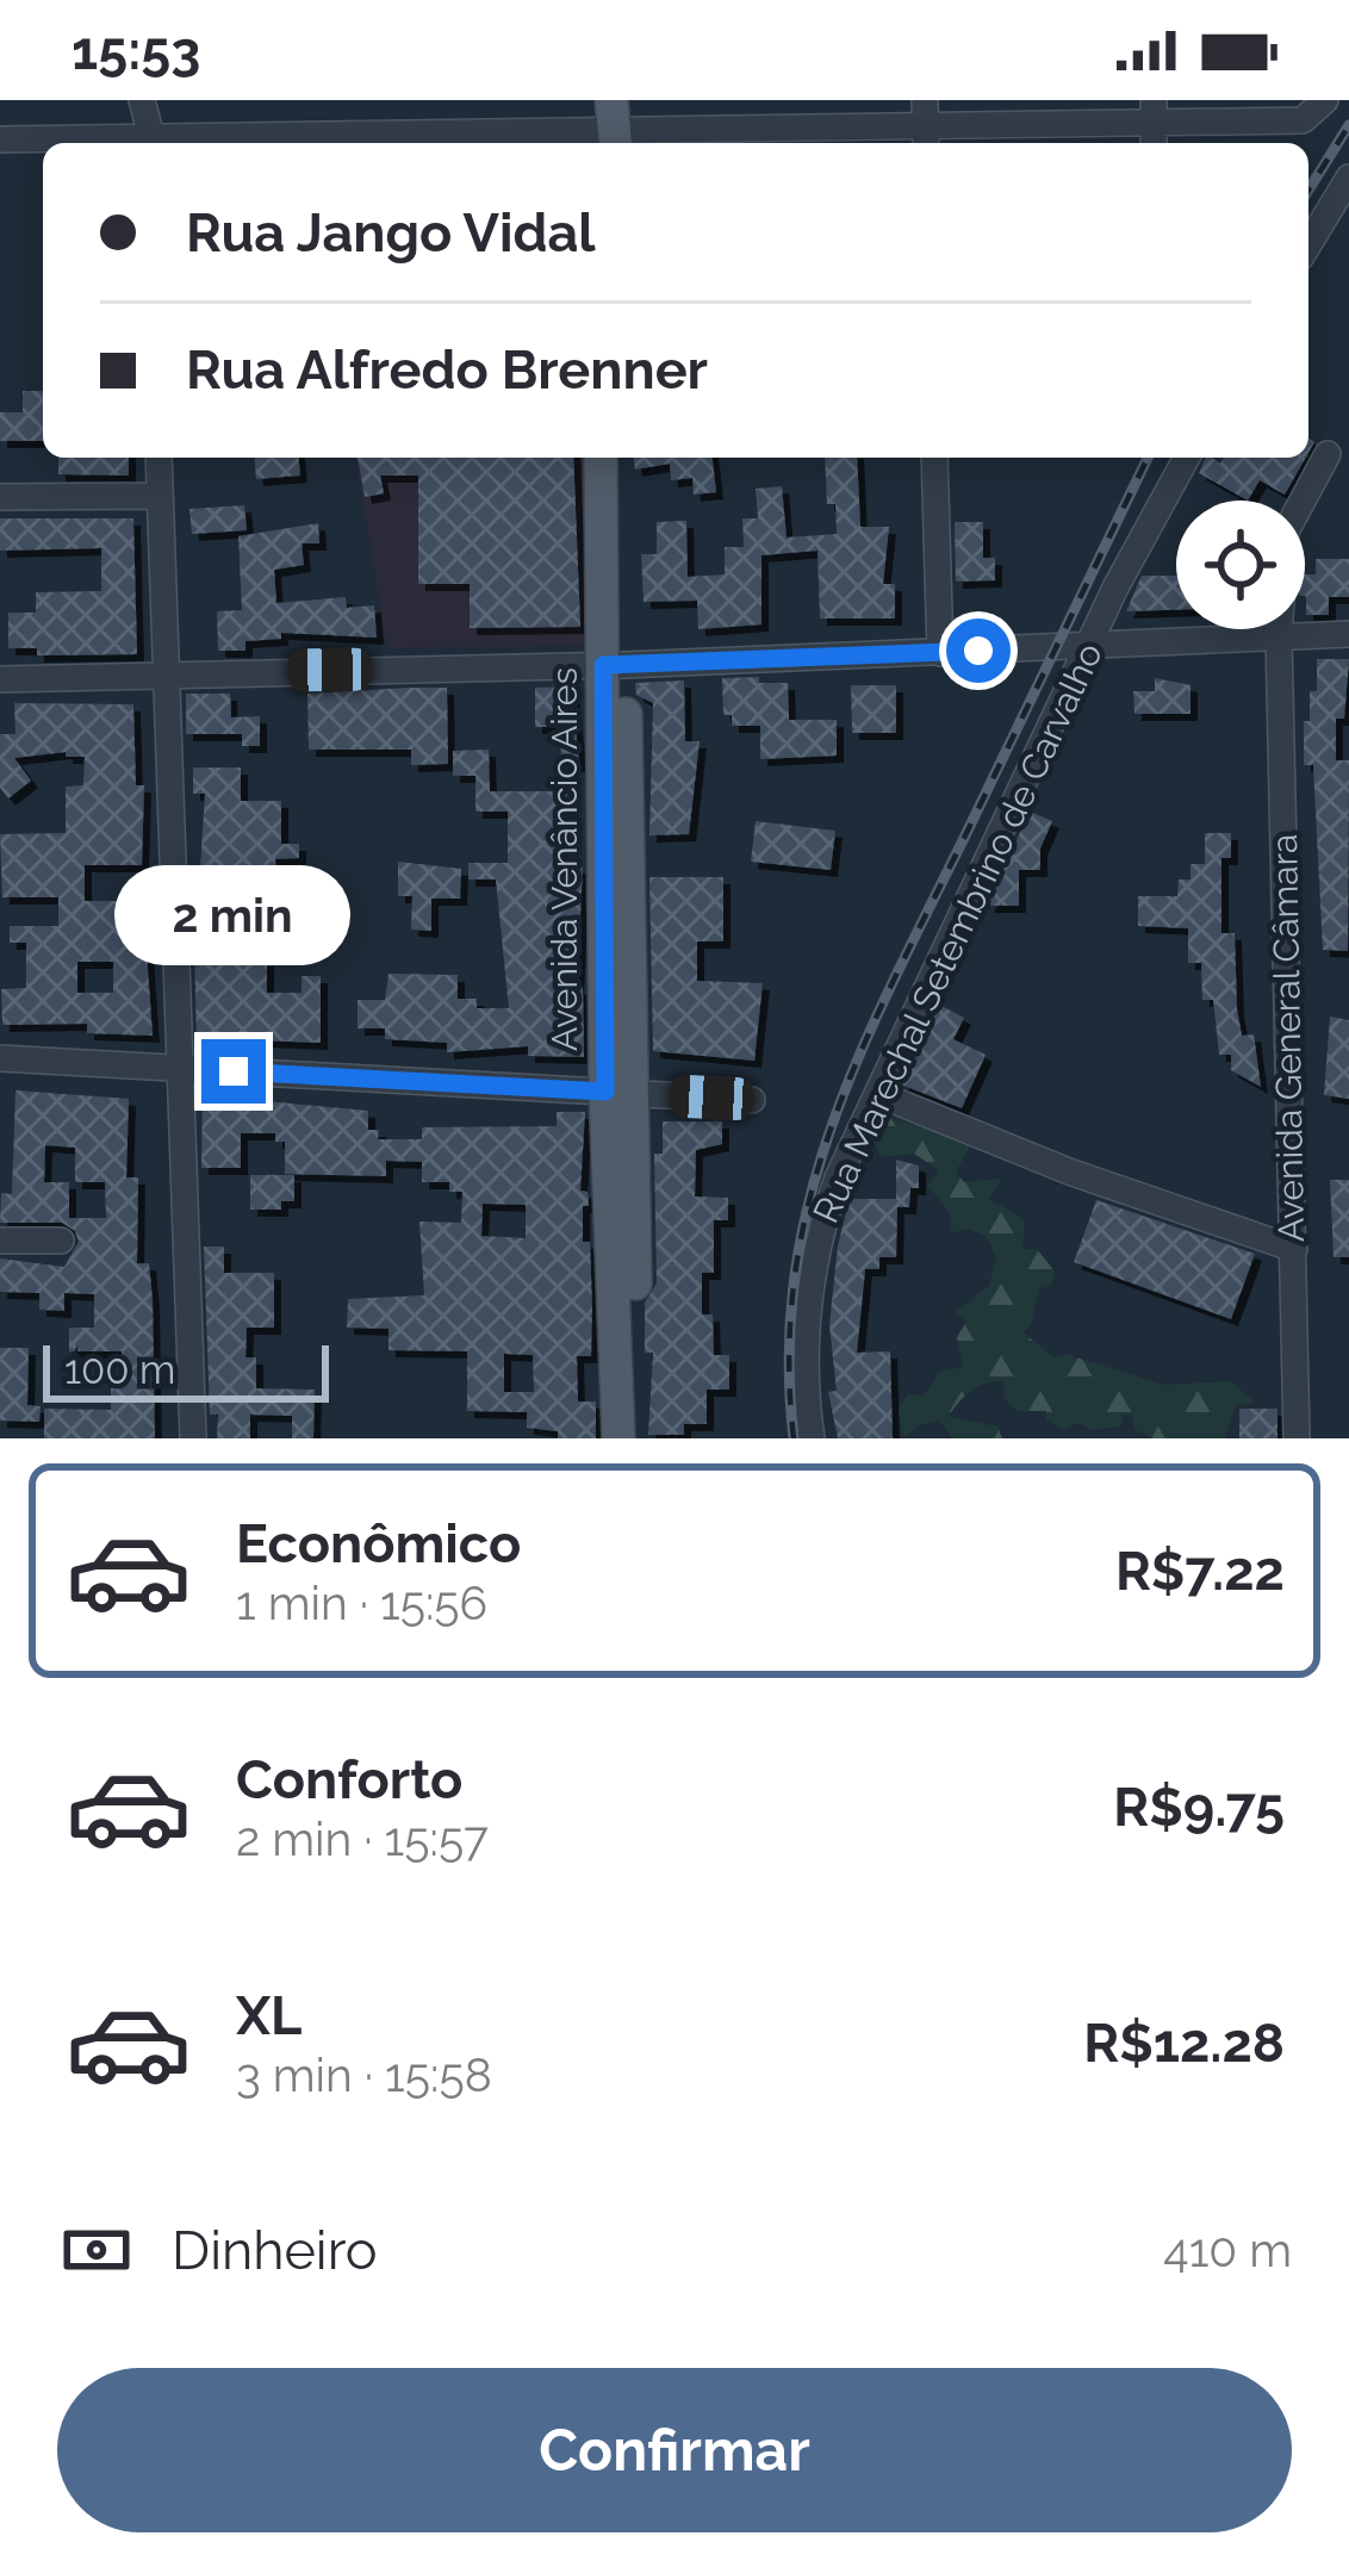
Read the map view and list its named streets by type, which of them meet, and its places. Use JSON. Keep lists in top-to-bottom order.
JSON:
{
  "streets": {
    "main road": ["Avenida Venâncio Aires"],
    "street": ["Rua Marechal Setembrino de Carvalho", "Avenida General Câmara"]
  },
  "scale_bar": "100 m",
  "page": {
    "status": "15:53",
    "banner": ["Rua Jango Vidal", "Rua Alfredo Brenner"],
    "bubble": "2 min",
    "scale": "100 m",
    "list": [
      {
        "name": "Econômico",
        "note": "1 min · 15:56",
        "value": "R$7.22"
      },
      {
        "name": "Conforto",
        "note": "2 min · 15:57",
        "value": "R$9.75"
      },
      {
        "name": "XL",
        "note": "3 min · 15:58",
        "value": "R$12.28"
      }
    ],
    "pay": ["Dinheiro", "410 m"],
    "buttons": "Confirmar"
  }
}
